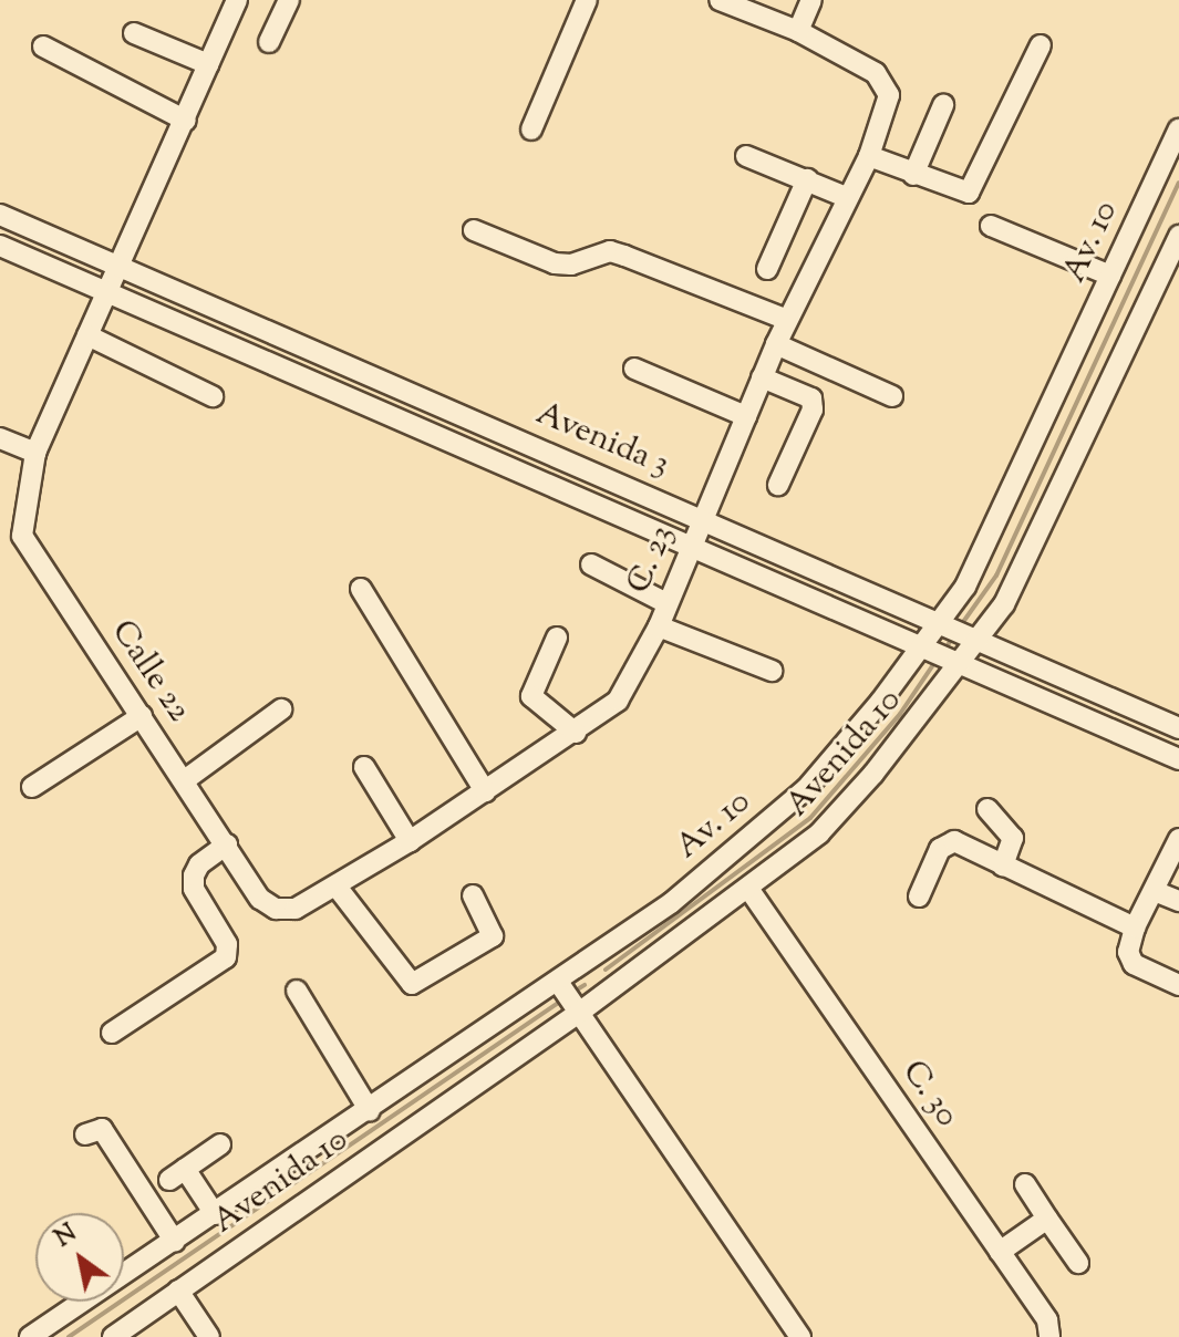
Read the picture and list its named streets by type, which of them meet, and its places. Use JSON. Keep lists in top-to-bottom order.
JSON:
{
  "streets": {
    "street": [
      "Av. 10",
      "Avenida 3",
      "C. 23",
      "Calle 22",
      "Avenida 10",
      "C. 30"
    ]
  },
  "crossings": [
    ["Av. 10", "Avenida 3"],
    ["Avenida 3", "C. 23"],
    ["Avenida 3", "Calle 22"],
    ["Avenida 3", "Avenida 10"],
    ["C. 23", "Calle 22"],
    ["Avenida 10", "C. 30"]
  ],
  "north": "top left"
}
